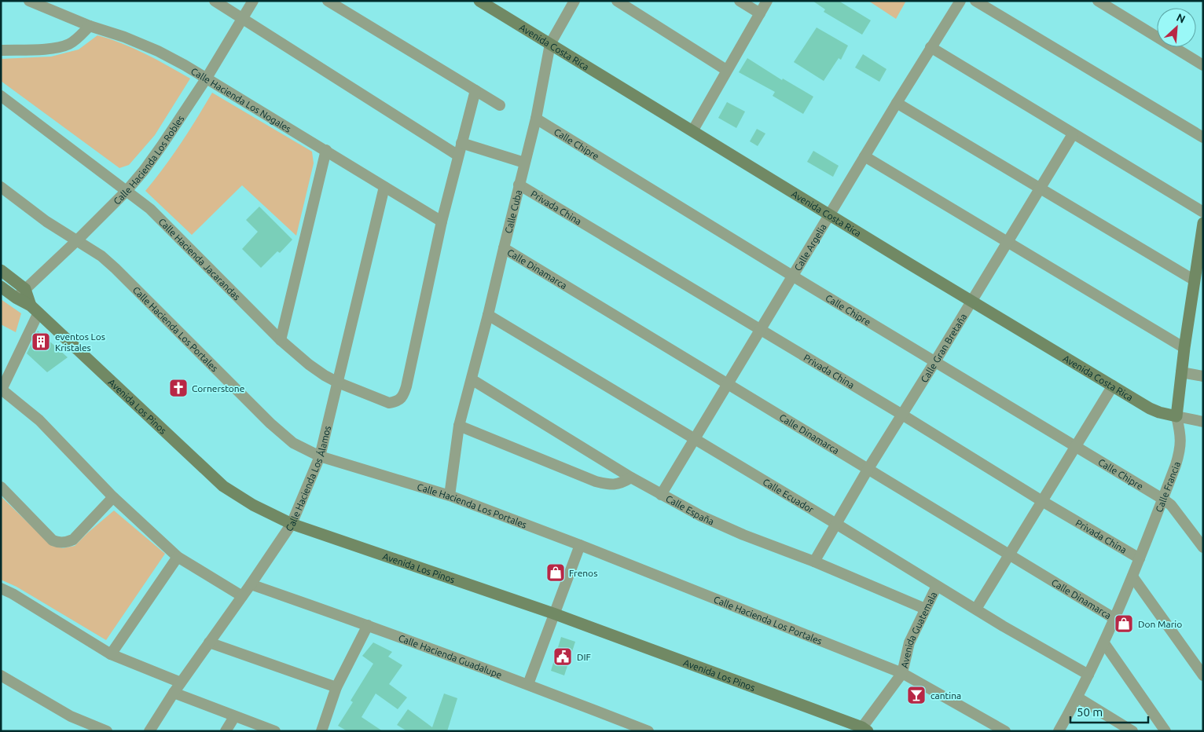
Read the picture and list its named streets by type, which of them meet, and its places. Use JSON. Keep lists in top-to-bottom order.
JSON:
{
  "streets": {
    "street": [
      "Avenida Costa Rica",
      "Calle Hacienda Los Nogales",
      "Calle Chipre",
      "Calle Hacienda Los Robles",
      "Privada China",
      "Calle Cuba",
      "Calle Argelia",
      "Calle Hacienda Jacarandas",
      "Calle Dinamarca",
      "Calle Hacienda Los Portales",
      "Calle Gran Bretaña",
      "Avenida Los Pinos",
      "Calle Hacienda Los Álamos",
      "Calle Francia",
      "Calle Ecuador",
      "Calle España",
      "Avenida Guatemala",
      "Calle Hacienda Guadalupe"
    ]
  },
  "crossings": [
    ["Avenida Costa Rica", "Calle Cuba"],
    ["Avenida Costa Rica", "Calle Argelia"],
    ["Avenida Costa Rica", "Calle Gran Bretaña"],
    ["Avenida Costa Rica", "Calle Francia"],
    ["Calle Hacienda Los Nogales", "Calle Hacienda Los Robles"],
    ["Calle Hacienda Los Nogales", "Calle Hacienda Jacarandas"],
    ["Calle Hacienda Los Nogales", "Calle Hacienda Los Álamos"],
    ["Calle Chipre", "Calle Cuba"],
    ["Calle Chipre", "Calle Argelia"],
    ["Calle Chipre", "Calle Gran Bretaña"],
    ["Calle Chipre", "Calle Francia"],
    ["Calle Hacienda Los Robles", "Calle Hacienda Jacarandas"],
    ["Calle Hacienda Los Robles", "Calle Hacienda Los Portales"],
    ["Calle Hacienda Los Robles", "Avenida Los Pinos"],
    ["Privada China", "Calle Cuba"],
    ["Privada China", "Calle Argelia"],
    ["Privada China", "Calle Gran Bretaña"],
    ["Privada China", "Calle Francia"],
    ["Calle Cuba", "Calle Dinamarca"],
    ["Calle Cuba", "Calle Hacienda Los Portales"],
    ["Calle Cuba", "Calle Ecuador"],
    ["Calle Cuba", "Calle España"],
    ["Calle Argelia", "Calle Dinamarca"],
    ["Calle Argelia", "Calle Ecuador"],
    ["Calle Argelia", "Calle España"],
    ["Calle Hacienda Jacarandas", "Calle Hacienda Los Álamos"],
    ["Calle Dinamarca", "Calle Gran Bretaña"],
    ["Calle Dinamarca", "Calle Francia"],
    ["Calle Hacienda Los Portales", "Calle Hacienda Los Álamos"],
    ["Calle Hacienda Los Portales", "Avenida Guatemala"],
    ["Calle Gran Bretaña", "Calle Ecuador"],
    ["Calle Gran Bretaña", "Calle España"],
    ["Avenida Los Pinos", "Calle Hacienda Los Álamos"],
    ["Avenida Los Pinos", "Avenida Guatemala"],
    ["Calle Hacienda Los Álamos", "Calle Hacienda Guadalupe"],
    ["Calle Francia", "Calle Ecuador"],
    ["Calle Ecuador", "Avenida Guatemala"],
    ["Calle España", "Avenida Guatemala"]
  ],
  "places": {
    "building": ["eventos Los Kristales"],
    "church": ["Cornerstone"],
    "shop": ["Frenos", "Don Mario"],
    "public building": ["DIF"],
    "bar": ["cantina"]
  },
  "scale_bar": "50 m",
  "north": "top right"
}
